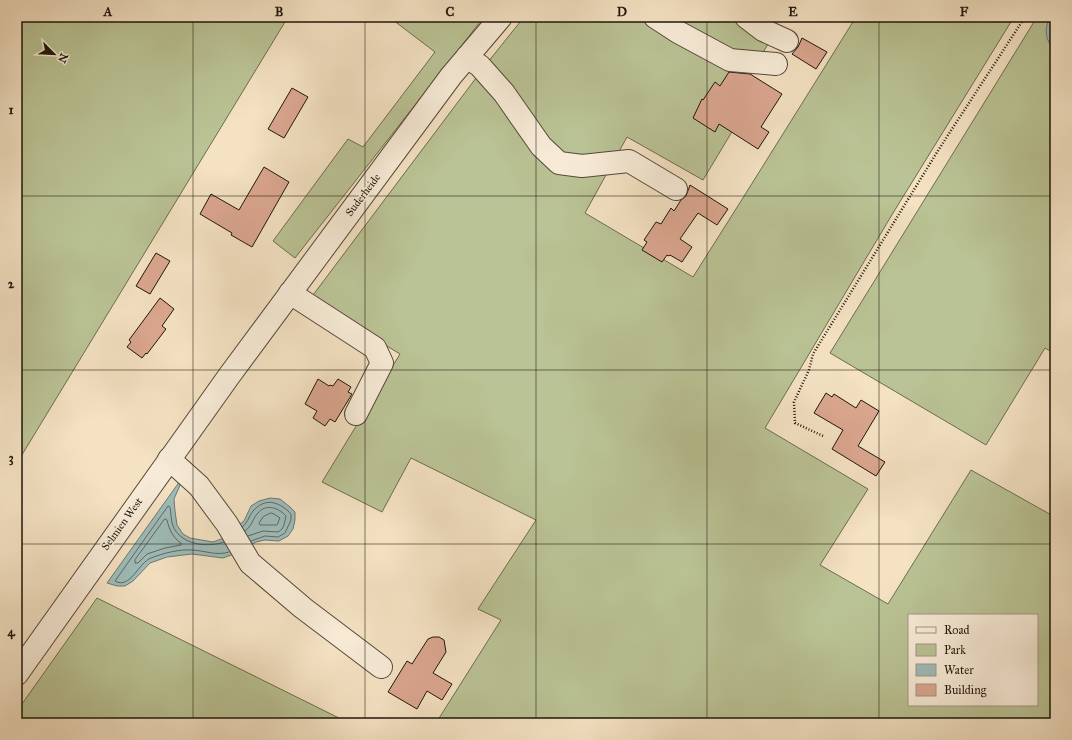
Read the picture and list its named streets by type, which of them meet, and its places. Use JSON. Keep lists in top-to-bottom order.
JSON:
{
  "streets": {
    "street": ["Suderheide", "Selmien West"]
  },
  "crossings": [
    ["Suderheide", "Selmien West"]
  ],
  "legend": [
    "Road",
    "Park",
    "Water",
    "Building"
  ],
  "north": "bottom right",
  "grid": {
    "columns": [
      "A",
      "B",
      "C",
      "D",
      "E",
      "F"
    ],
    "rows": [
      "1",
      "2",
      "3",
      "4"
    ]
  }
}
